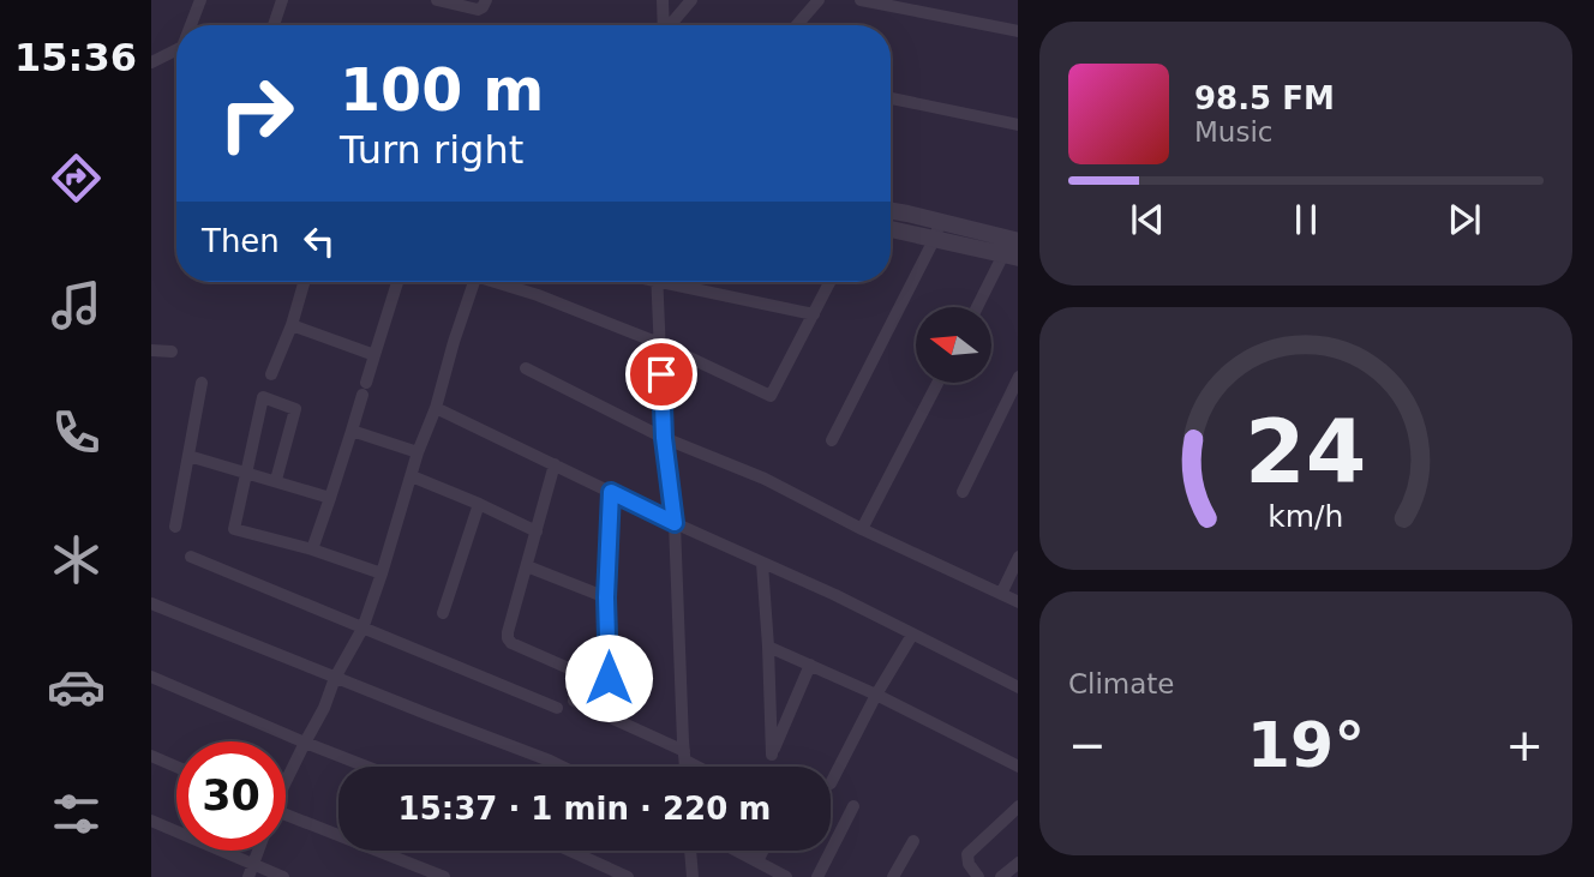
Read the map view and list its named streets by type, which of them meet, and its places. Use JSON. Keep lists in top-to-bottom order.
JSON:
{
  "north": "left",
  "page": {
    "tabs": "15:36",
    "turn": ["100 m", "Turn right"],
    "song": ["98.5 FM", "Music"],
    "then": "Then",
    "tile": "Climate",
    "heat": ["−", "19°", "+"],
    "limit": "30",
    "trip": "15:37 · 1 min · 220 m",
    "gauge": ["24", "km/h"]
  }
}
